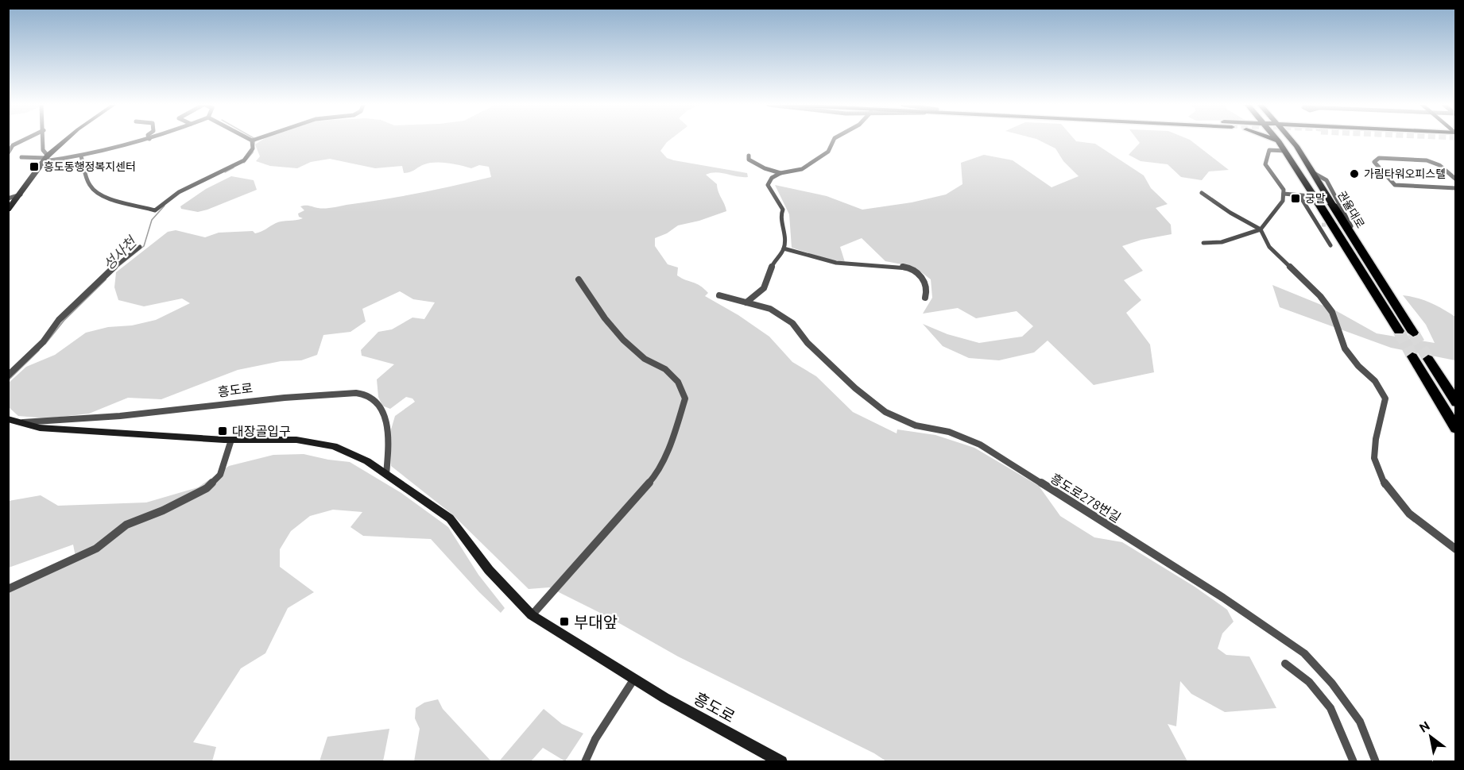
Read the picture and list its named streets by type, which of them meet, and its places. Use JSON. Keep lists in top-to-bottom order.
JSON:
{
  "streets": {
    "highway": ["권율대로"],
    "street": ["흥도로", "흥도로278번길"]
  },
  "water": ["성사천"],
  "places": {
    "transit": [
      "흥도동행정복지센터",
      "궁말",
      "대장골입구",
      "부대앞"
    ],
    "other": ["가림타워오피스텔"]
  },
  "north": "top left"
}
